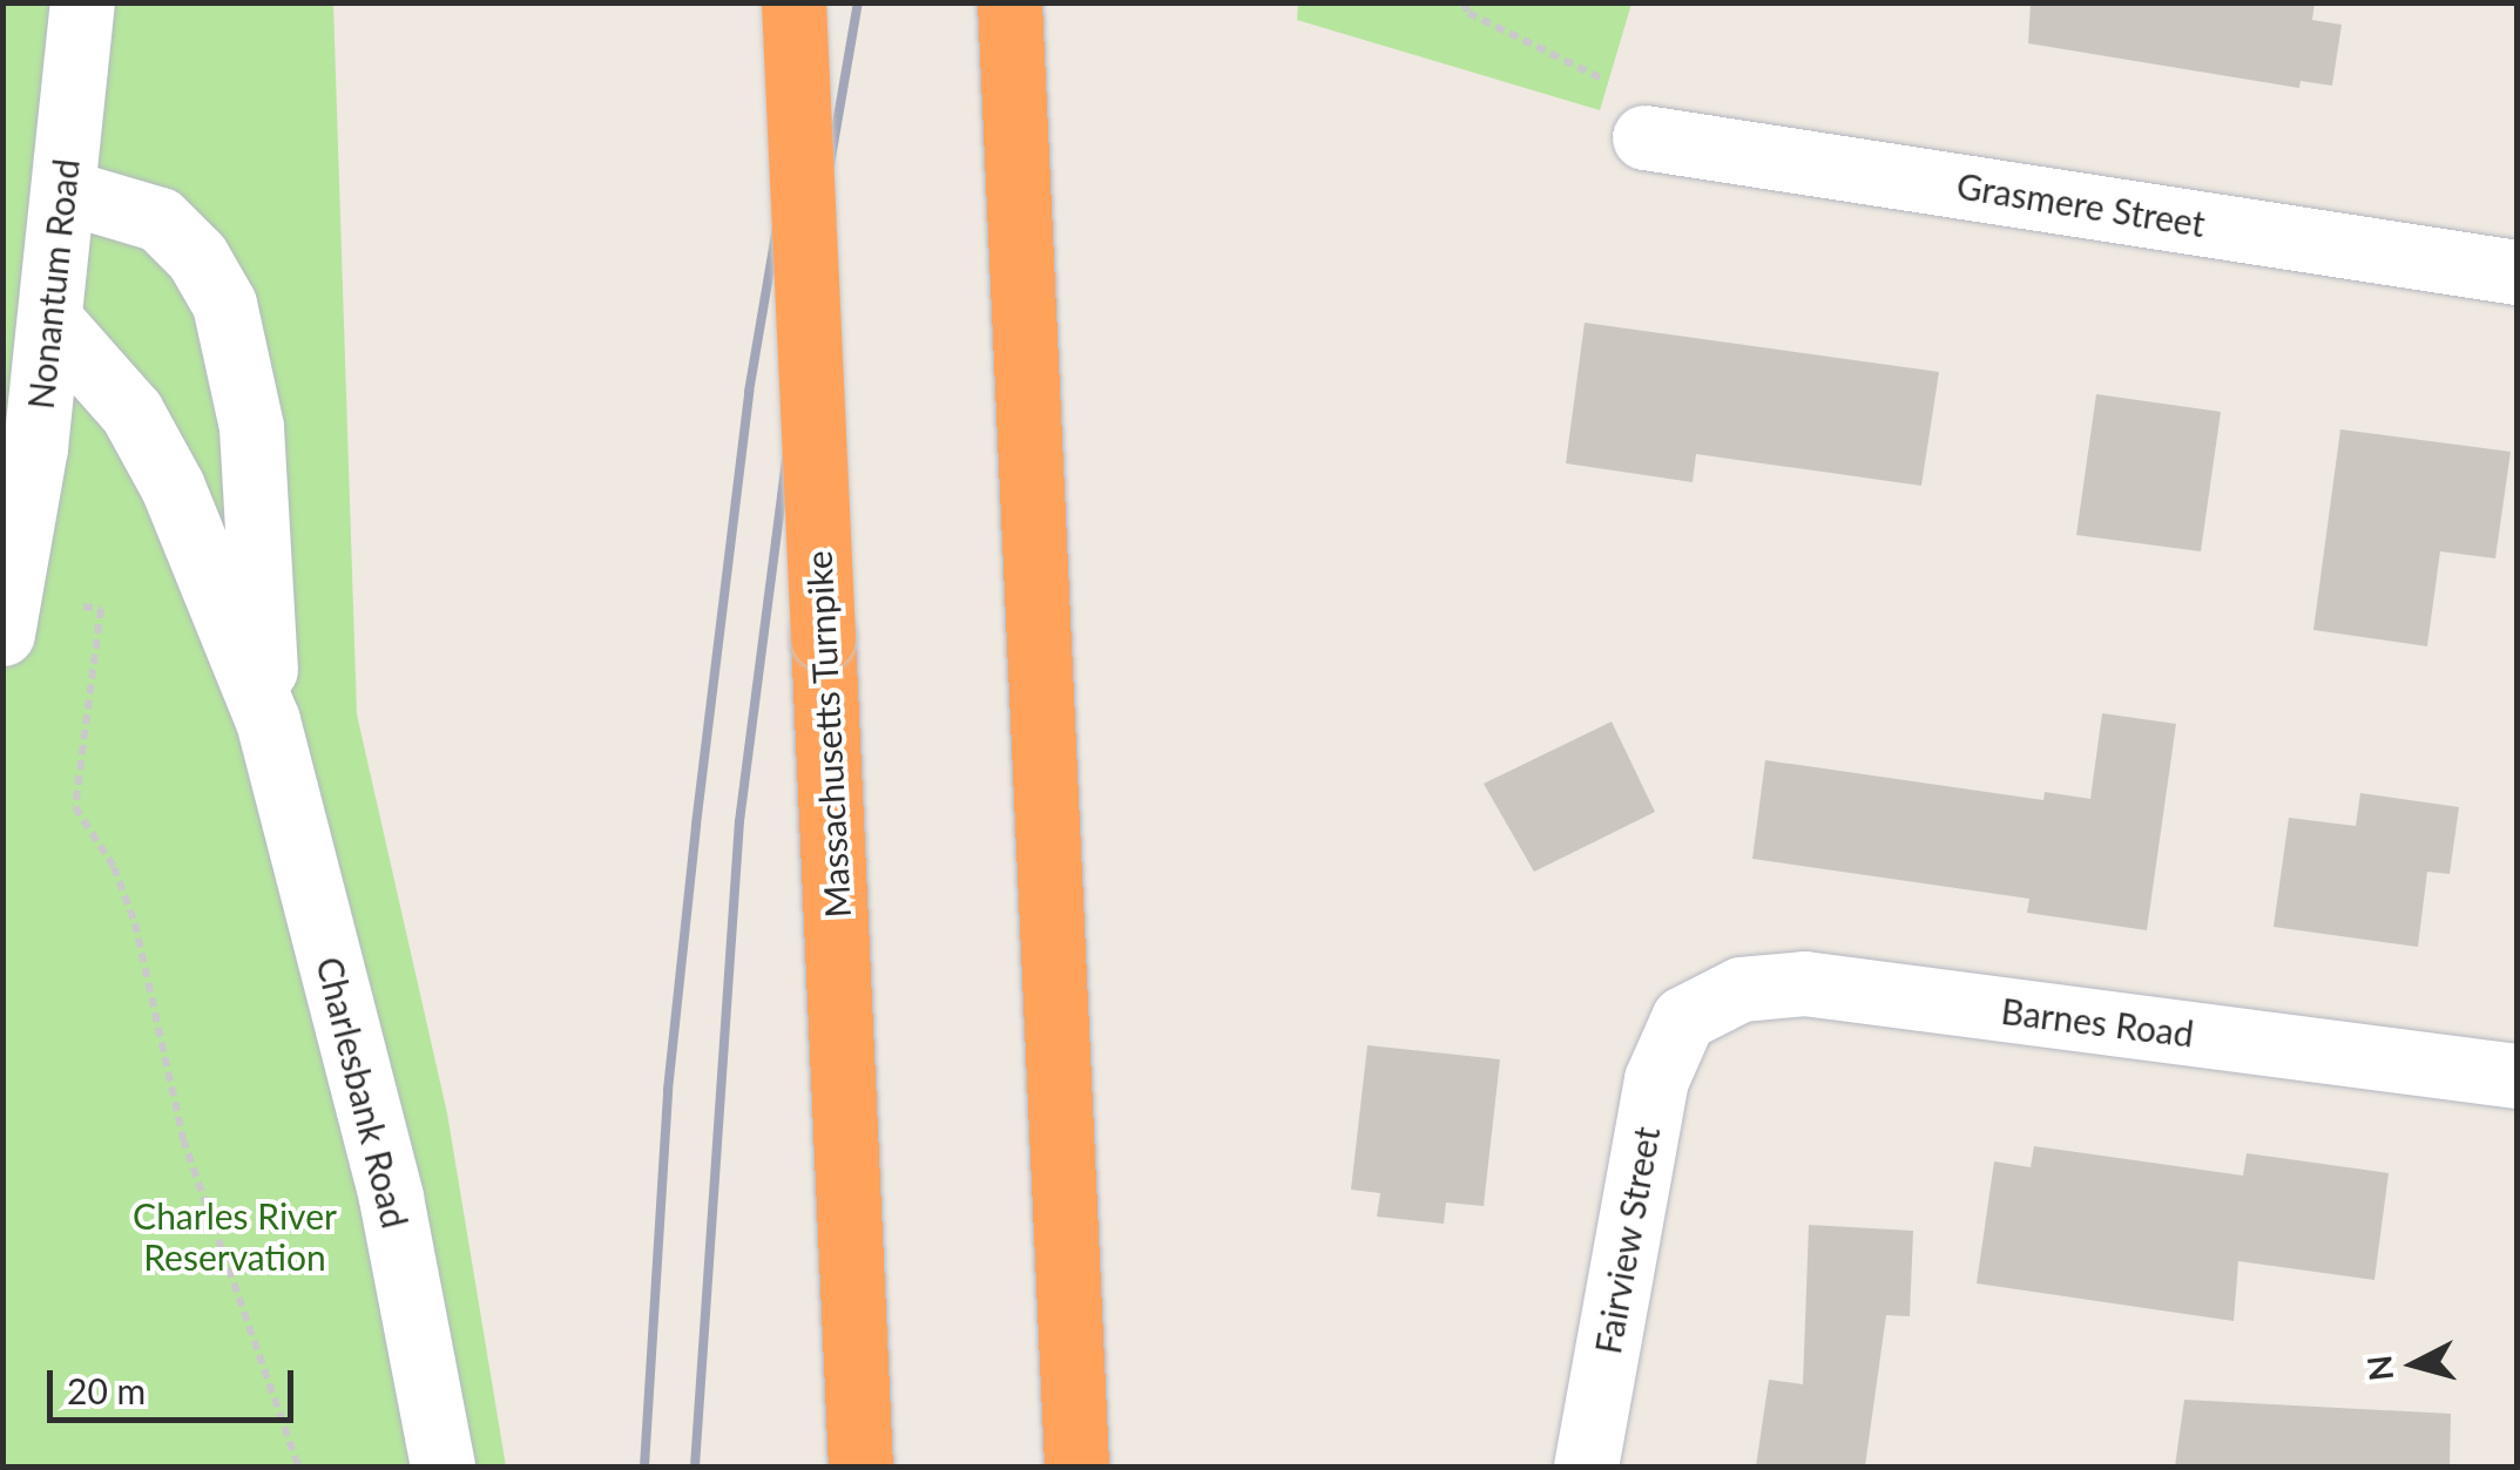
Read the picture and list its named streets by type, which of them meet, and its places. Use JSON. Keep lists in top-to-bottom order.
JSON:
{
  "streets": {
    "highway": ["Massachusetts Turnpike"],
    "street": [
      "Grasmere Street",
      "Nonantum Road",
      "Barnes Road",
      "Charlesbank Road",
      "Fairview Street"
    ]
  },
  "crossings": [
    ["Nonantum Road", "Charlesbank Road"],
    ["Barnes Road", "Fairview Street"]
  ],
  "parks": ["Charles River Reservation"],
  "scale_bar": "20 m",
  "north": "left"
}
